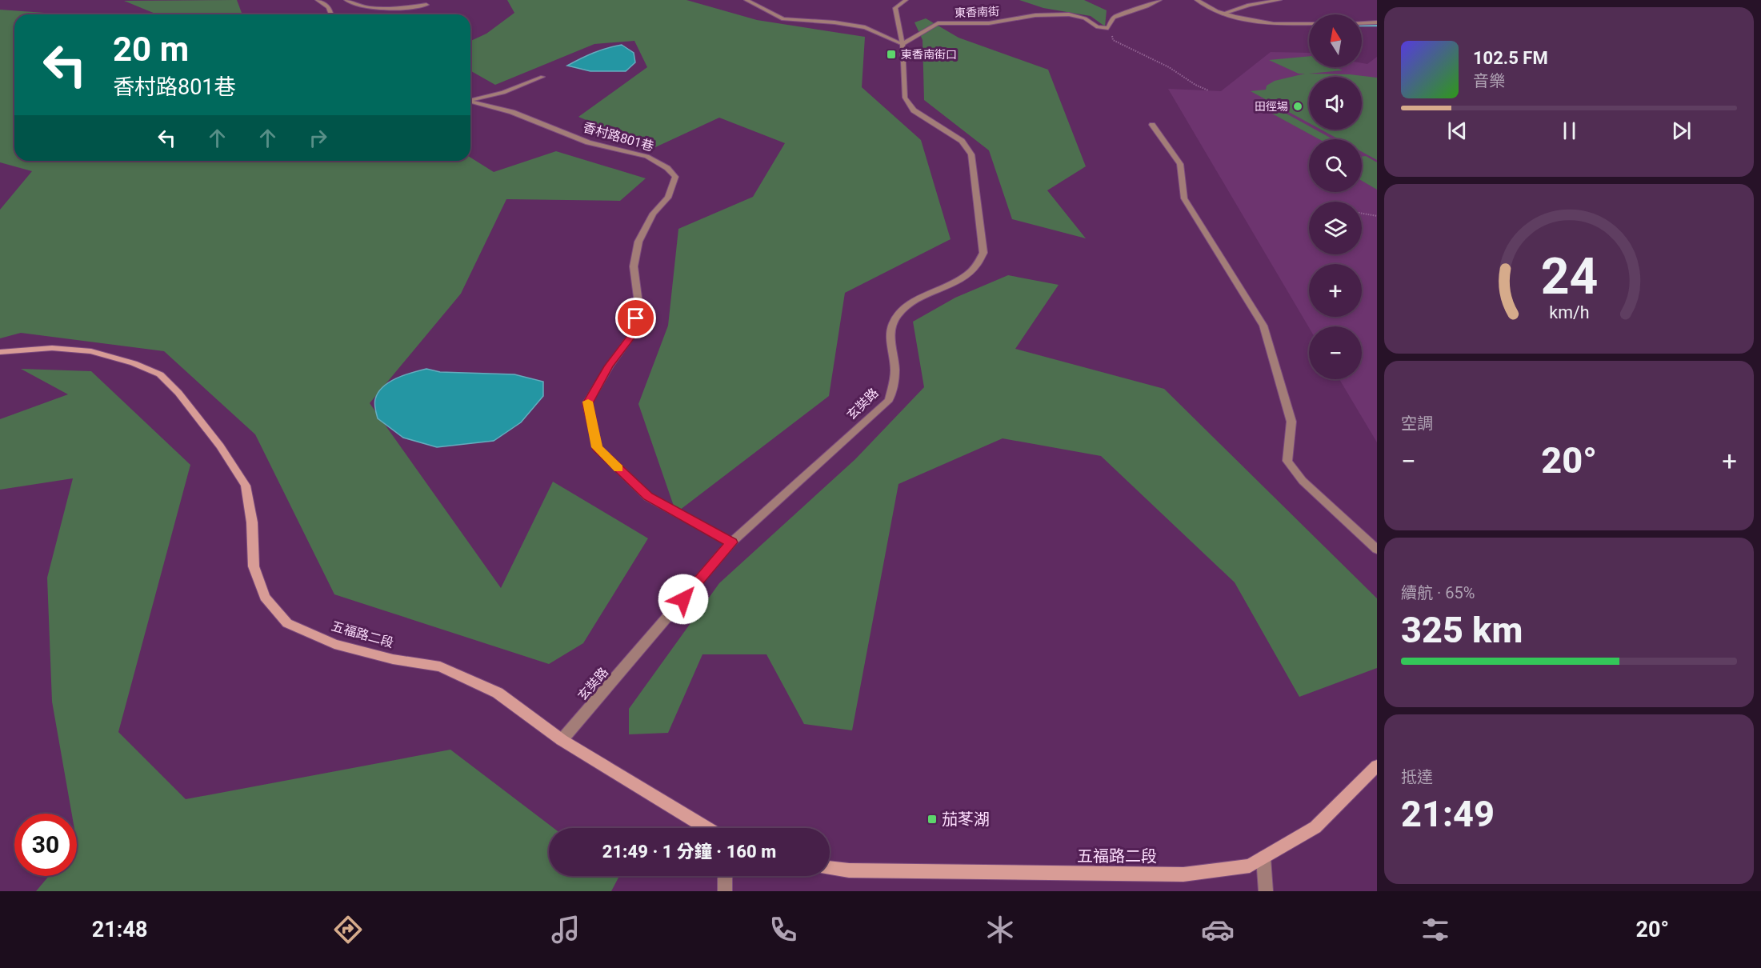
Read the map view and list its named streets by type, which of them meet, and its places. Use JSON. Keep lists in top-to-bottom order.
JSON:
{
  "streets": {
    "main road": ["五福路二段"],
    "street": ["東香南街", "香村路801巷", "玄奘路"]
  },
  "crossings": [
    ["東香南街", "玄奘路"],
    ["香村路801巷", "玄奘路"],
    ["玄奘路", "五福路二段"]
  ],
  "places": {
    "transit": ["東香南街口", "茄苳湖"],
    "other": ["田徑場"]
  },
  "north": "top",
  "page": {
    "map_buttons": ["+", "−"],
    "turn": ["20 m", "香村路801巷"],
    "song": ["102.5 FM", "音樂"],
    "tile": [
      "空調",
      ["續航 · 65%", "325 km"],
      ["抵達", "21:49"]
    ],
    "heat": ["−", "20°", "+"],
    "limit": "30",
    "trip": "21:49 · 1 分鐘 · 160 m",
    "tabs": ["21:48", "20°"],
    "gauge": ["24", "km/h"]
  }
}
